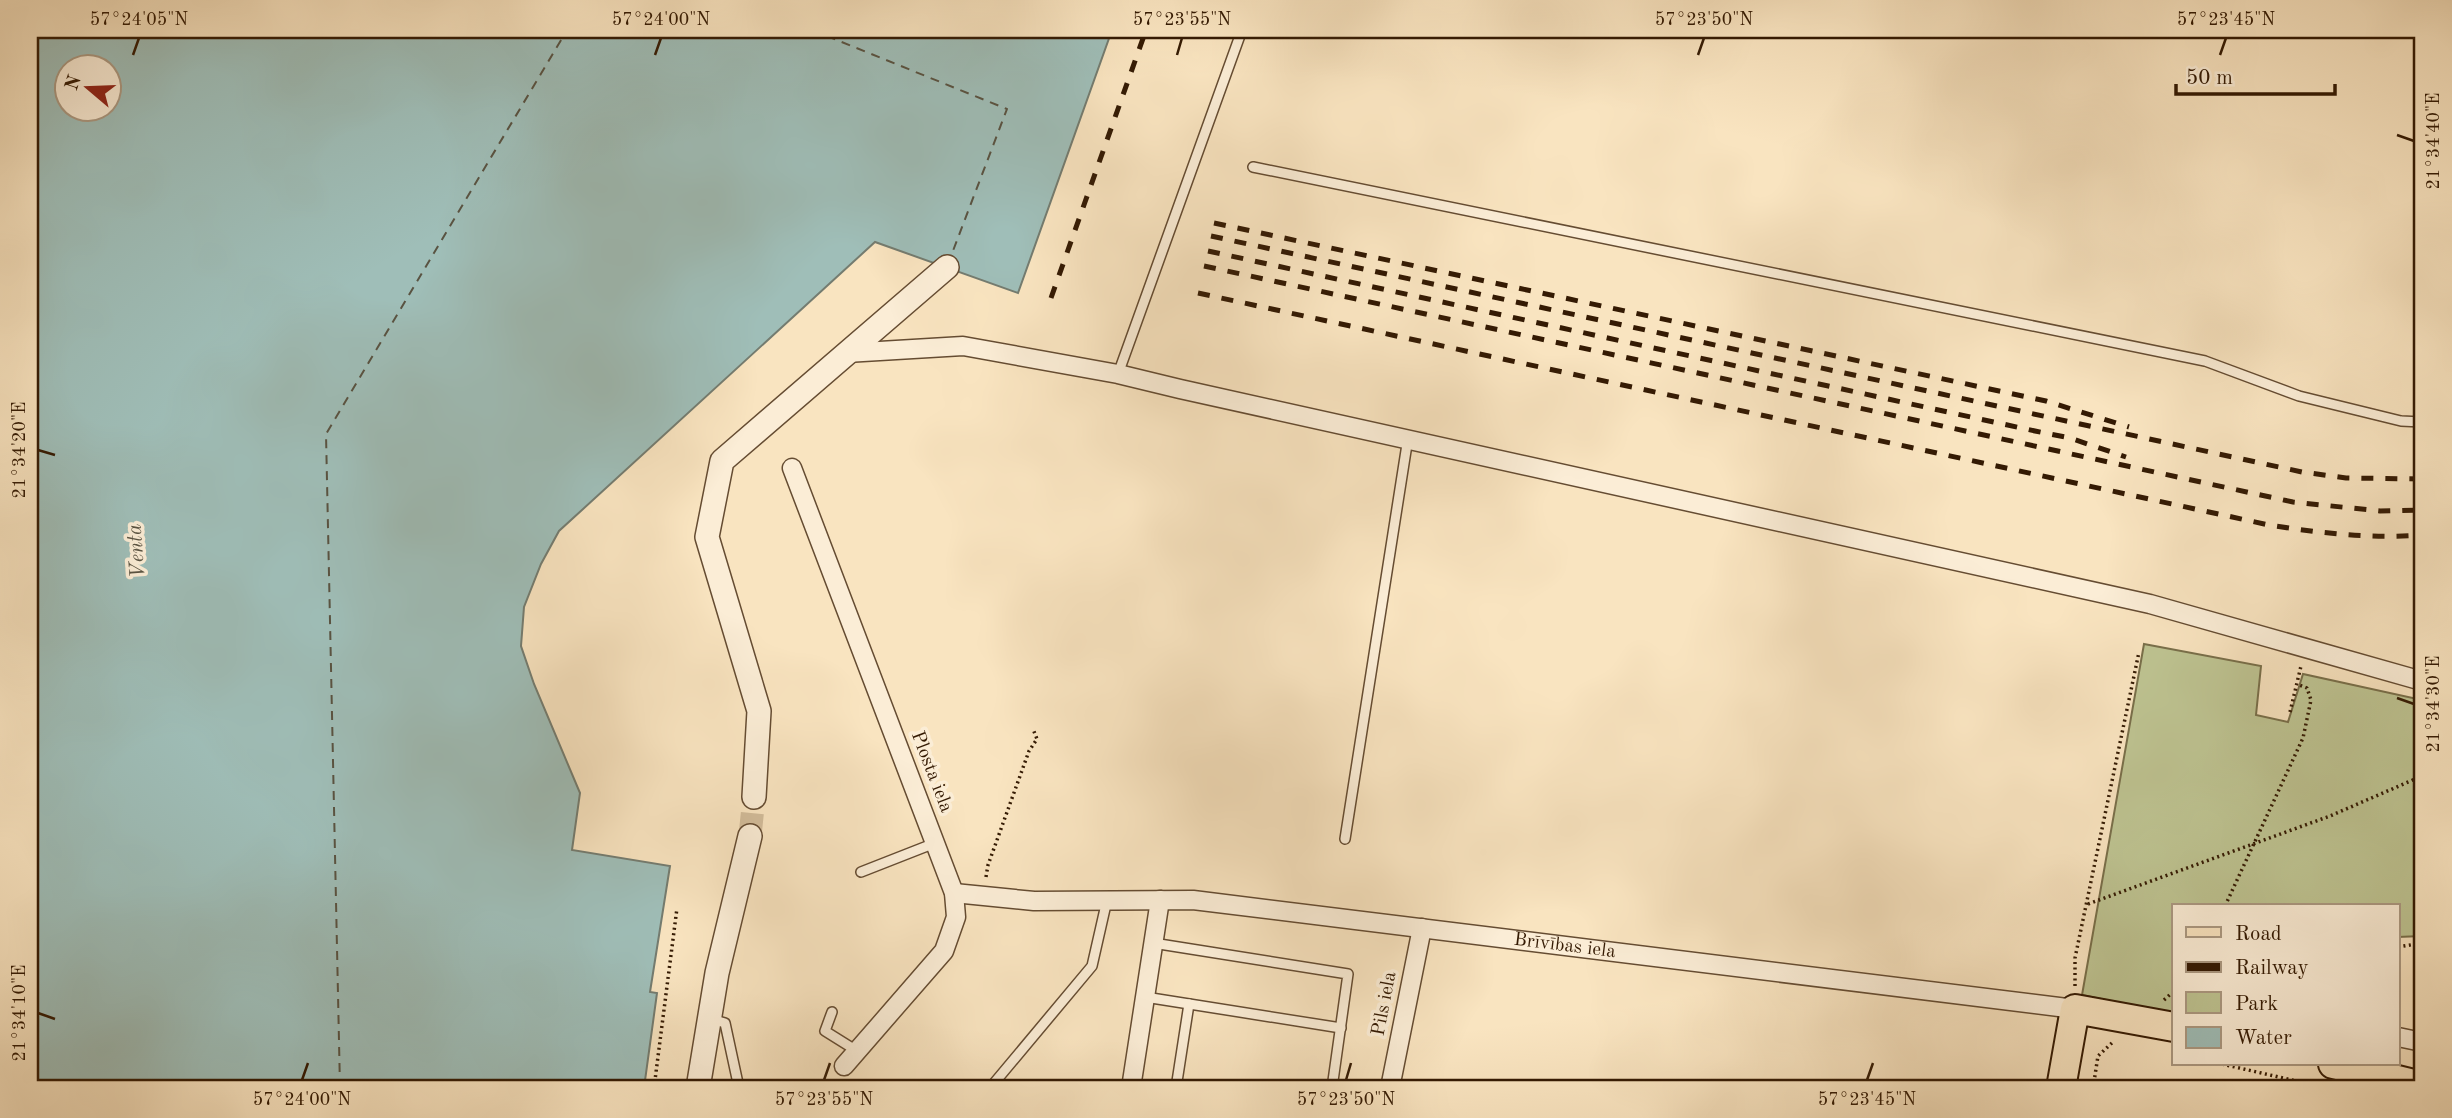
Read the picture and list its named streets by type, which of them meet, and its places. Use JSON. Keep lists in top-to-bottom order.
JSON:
{
  "streets": {
    "main road": ["Brīvības iela"],
    "street": ["Plosta iela", "Pils iela"]
  },
  "crossings": [
    ["Plosta iela", "Brīvības iela"],
    ["Brīvības iela", "Pils iela"]
  ],
  "water": ["Venta"],
  "legend": [
    "Road",
    "Railway",
    "Park",
    "Water"
  ],
  "scale_bar": "50 m",
  "north": "left",
  "coordinates": [
    "57°24'05\"N",
    "57°24'00\"N",
    "57°23'55\"N",
    "57°23'50\"N",
    "57°23'45\"N",
    "21°34'40\"E",
    "21°34'20\"E",
    "21°34'30\"E",
    "21°34'10\"E"
  ]
}
